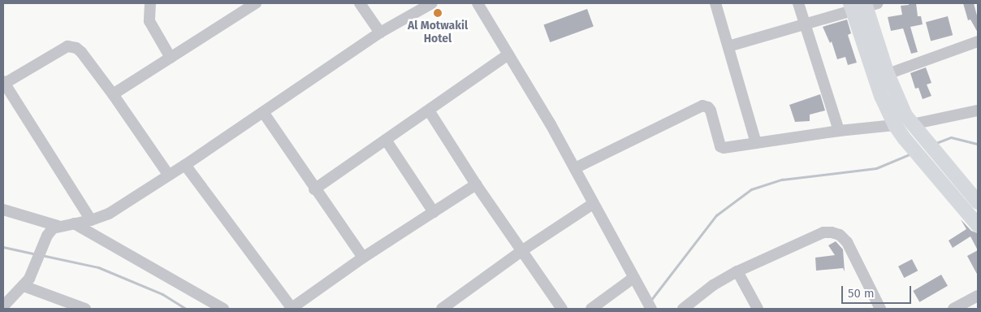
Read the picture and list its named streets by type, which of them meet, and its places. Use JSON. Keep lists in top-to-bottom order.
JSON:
{
  "places": ["Al Motwakil Hotel"],
  "scale_bar": "50 m"
}
